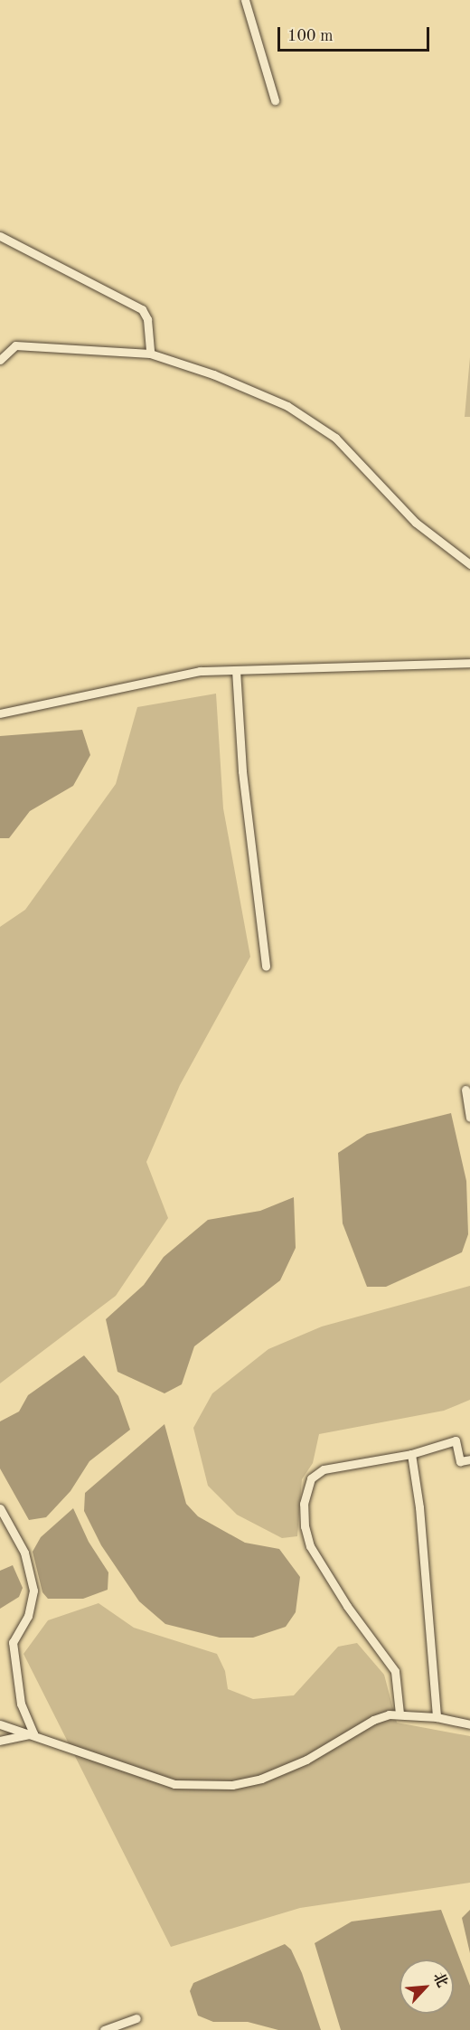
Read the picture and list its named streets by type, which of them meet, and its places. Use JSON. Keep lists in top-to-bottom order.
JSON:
{
  "scale_bar": "100 m",
  "north": "top right"
}
